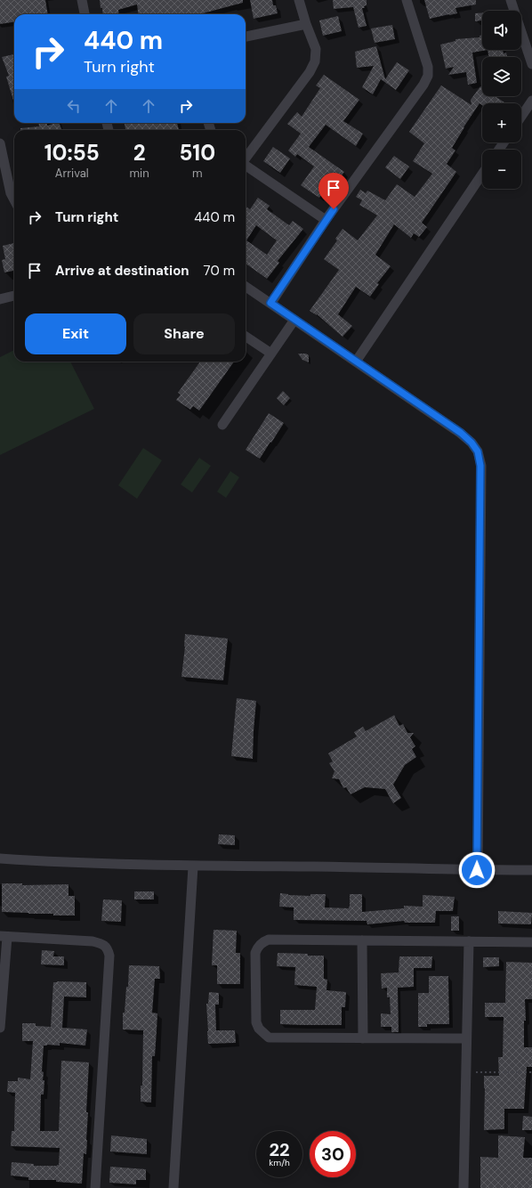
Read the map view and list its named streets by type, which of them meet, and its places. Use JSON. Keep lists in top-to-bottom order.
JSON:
{
  "page": {
    "map_buttons": ["+", "−"],
    "turn": ["440 m", "Turn right"],
    "eta": [
      "10:55",
      "Arrival",
      "2",
      "min",
      "510",
      "m"
    ],
    "list": [
      {
        "name": "Turn right",
        "value": "440 m"
      },
      {
        "name": "Arrive at destination",
        "value": "70 m"
      }
    ],
    "buttons": ["Exit", "Share"],
    "speed": "22 km/h",
    "limit": "30"
  }
}
